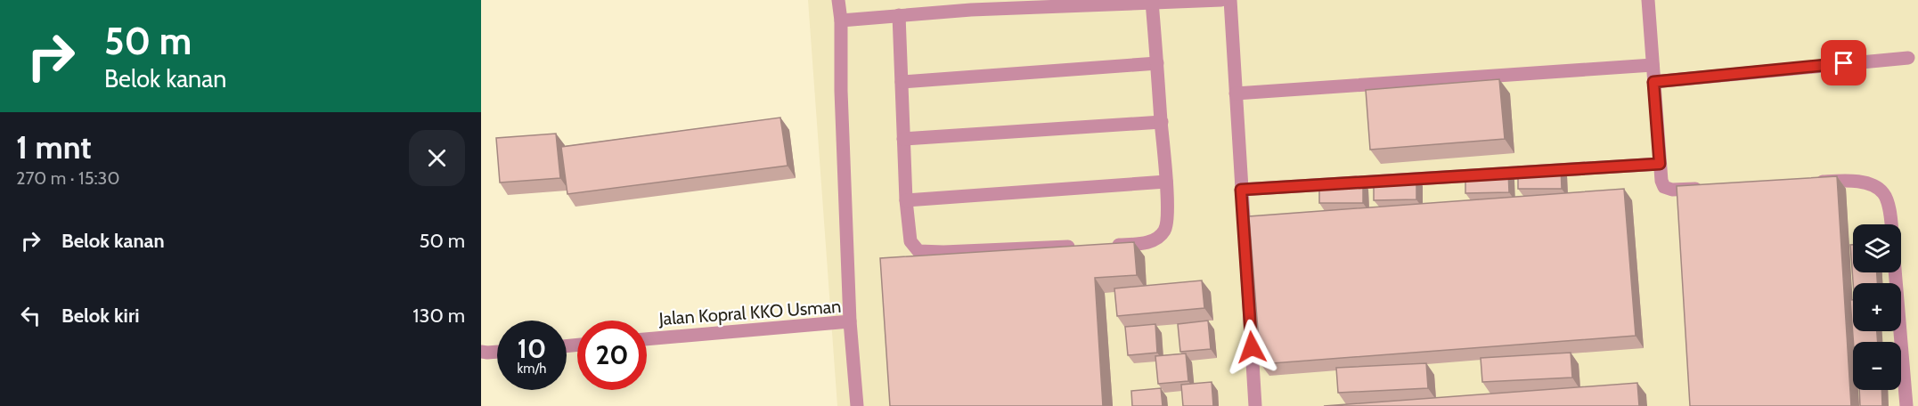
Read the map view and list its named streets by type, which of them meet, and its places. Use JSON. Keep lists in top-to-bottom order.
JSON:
{
  "streets": {
    "lane": ["Jalan Kopral KKO Usman"]
  },
  "page": {
    "turn": ["50 m", "Belok kanan"],
    "heading": ["1 mnt", "270 m · 15:30"],
    "list": [
      {
        "name": "Belok kanan",
        "value": "50 m"
      },
      {
        "name": "Belok kiri",
        "value": "130 m"
      }
    ],
    "map_buttons": ["+", "−"],
    "speed": "10 km/h",
    "limit": "20"
  }
}
